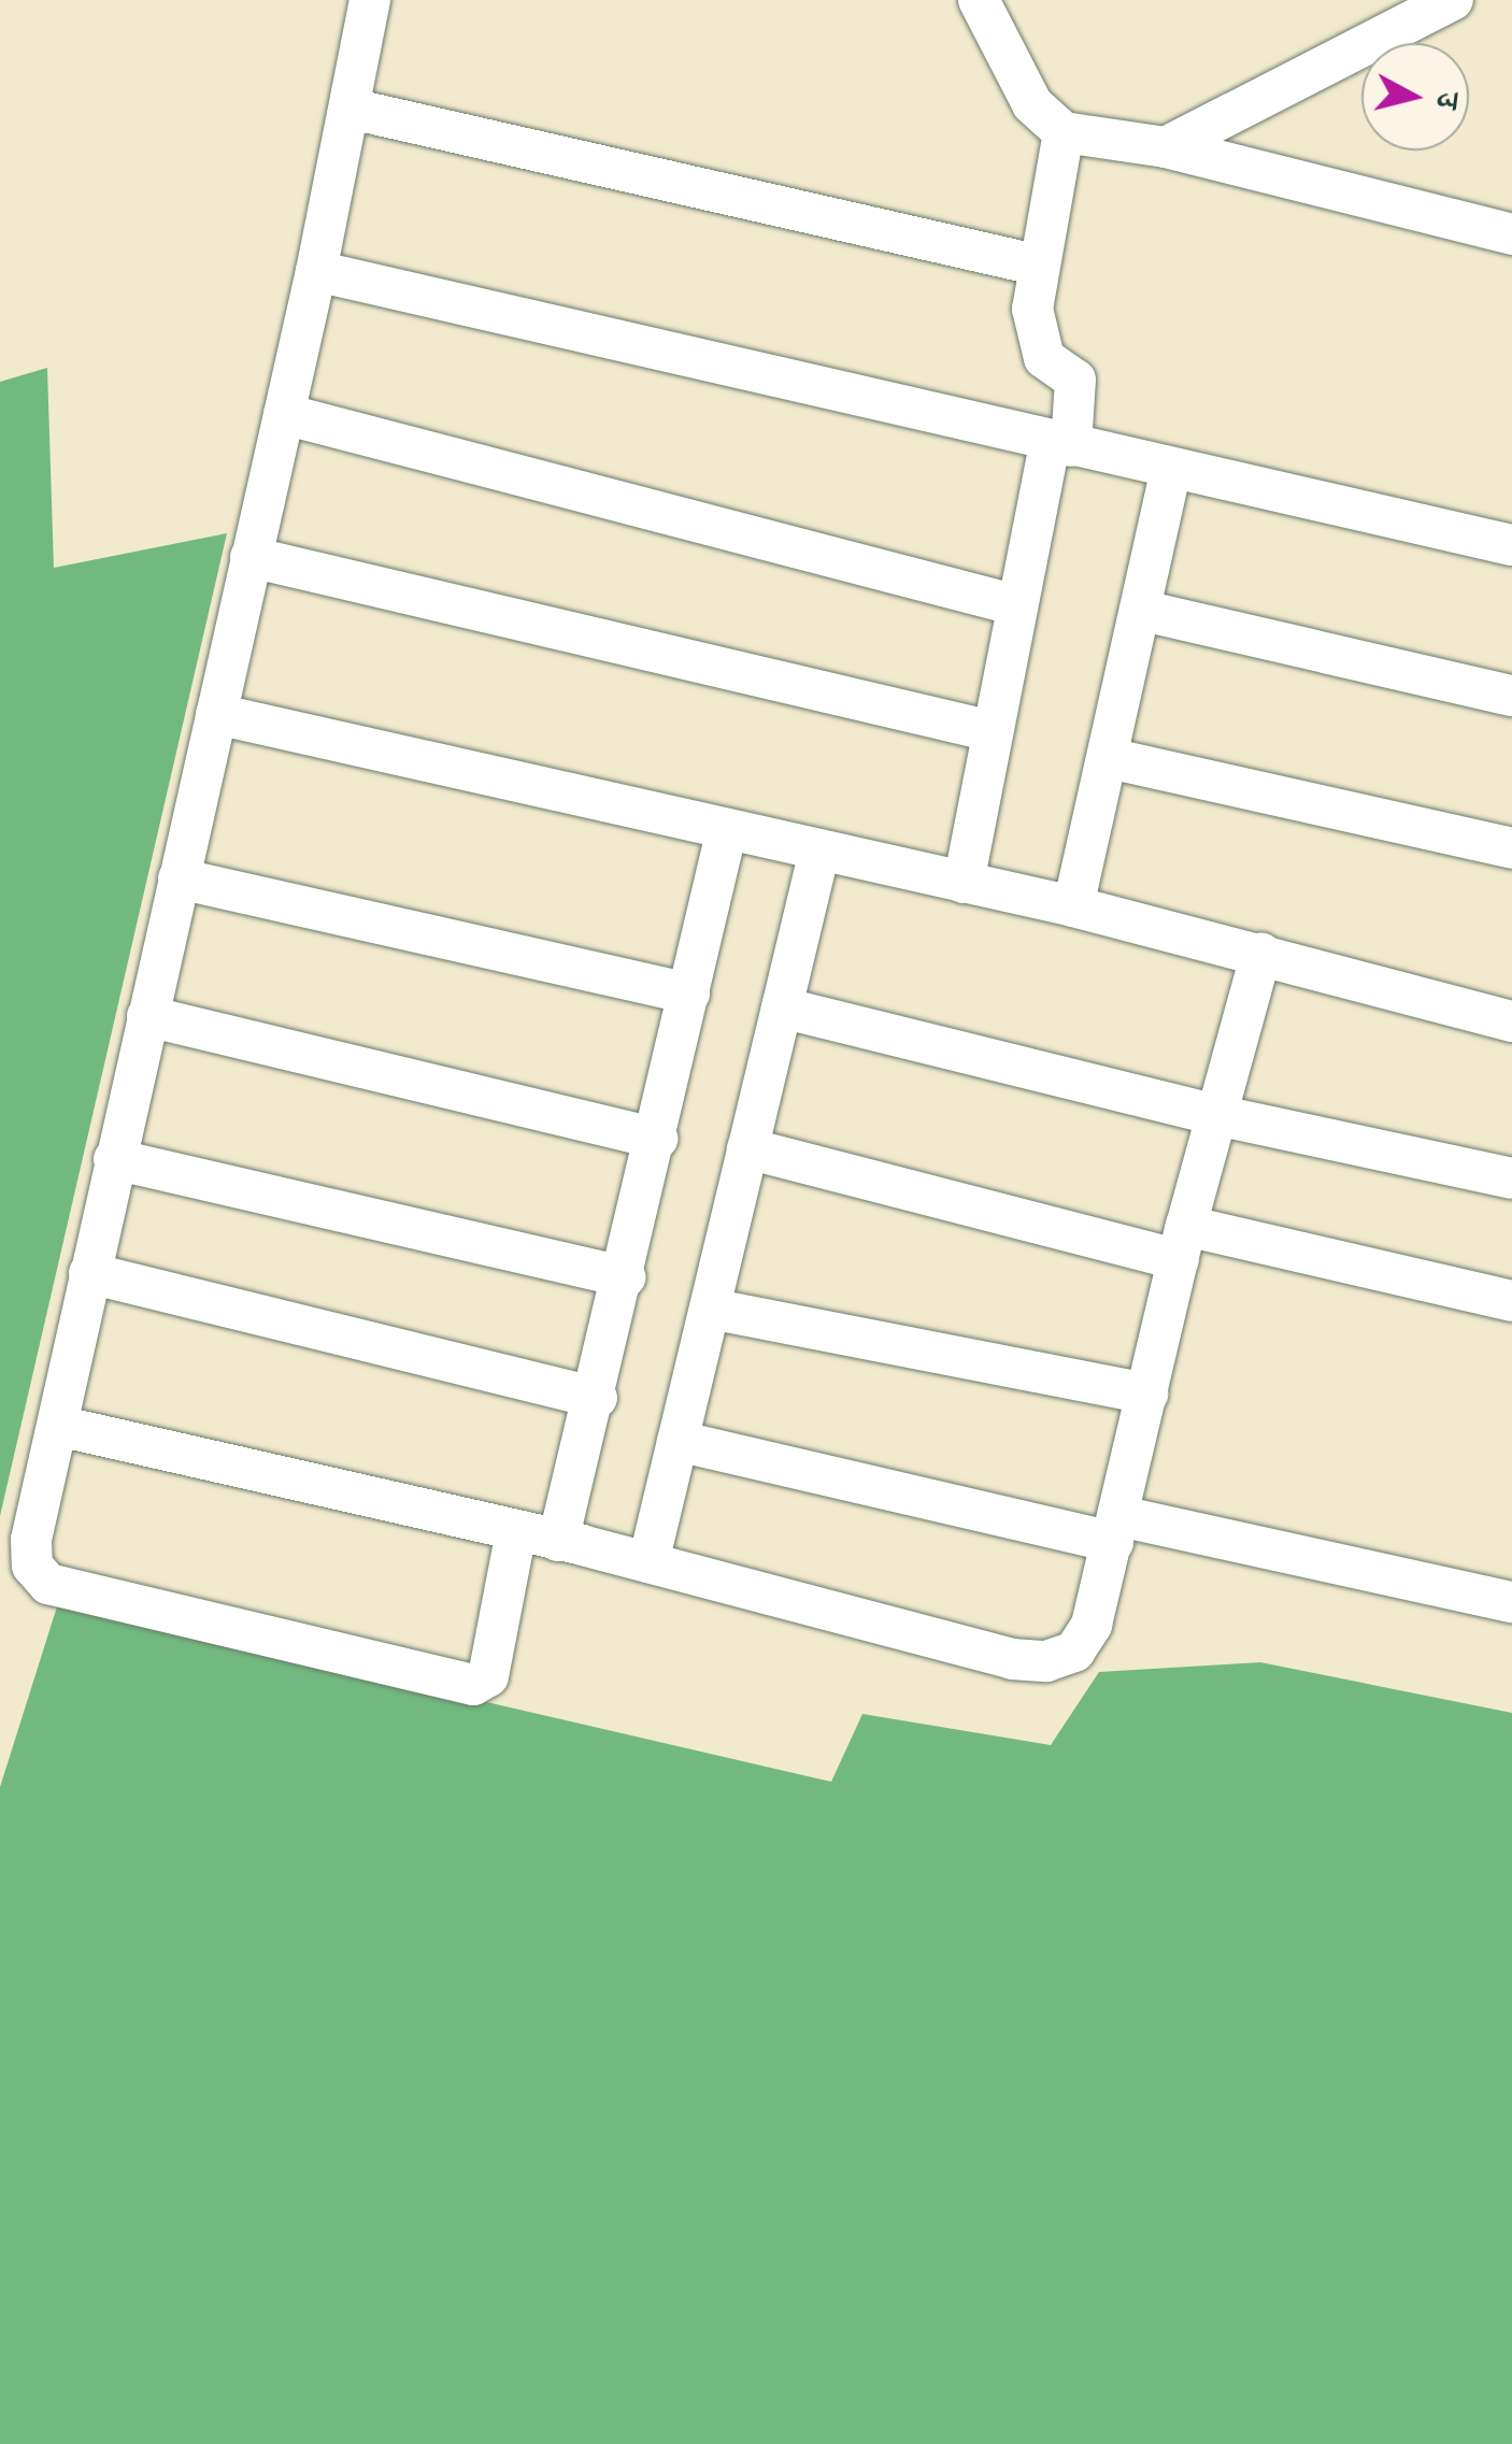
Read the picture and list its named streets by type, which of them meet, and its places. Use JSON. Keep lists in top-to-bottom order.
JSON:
{
  "north": "right"
}
